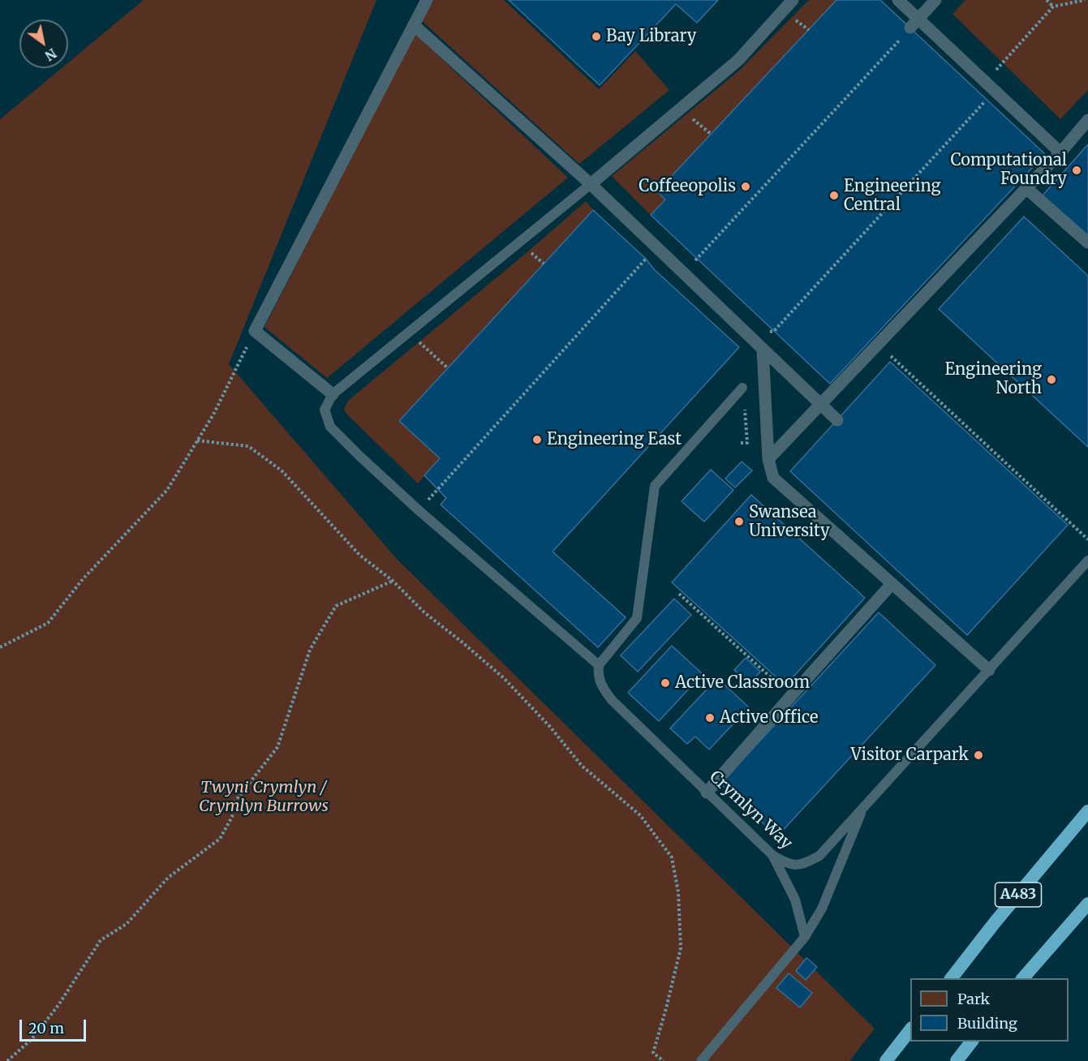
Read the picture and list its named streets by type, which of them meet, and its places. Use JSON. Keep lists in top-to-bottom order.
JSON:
{
  "streets": {
    "highway": ["A483"],
    "lane": ["Crymlyn Way"]
  },
  "parks": ["Twyni Crymlyn / Crymlyn Burrows"],
  "places": [
    "Bay Library",
    "Computational Foundry",
    "Coffeeopolis",
    "Engineering Central",
    "Engineering North",
    "Engineering East",
    "Swansea University",
    "Active Classroom",
    "Active Office",
    "Visitor Carpark"
  ],
  "legend": ["Park", "Building"],
  "scale_bar": "20 m",
  "north": "bottom right"
}
